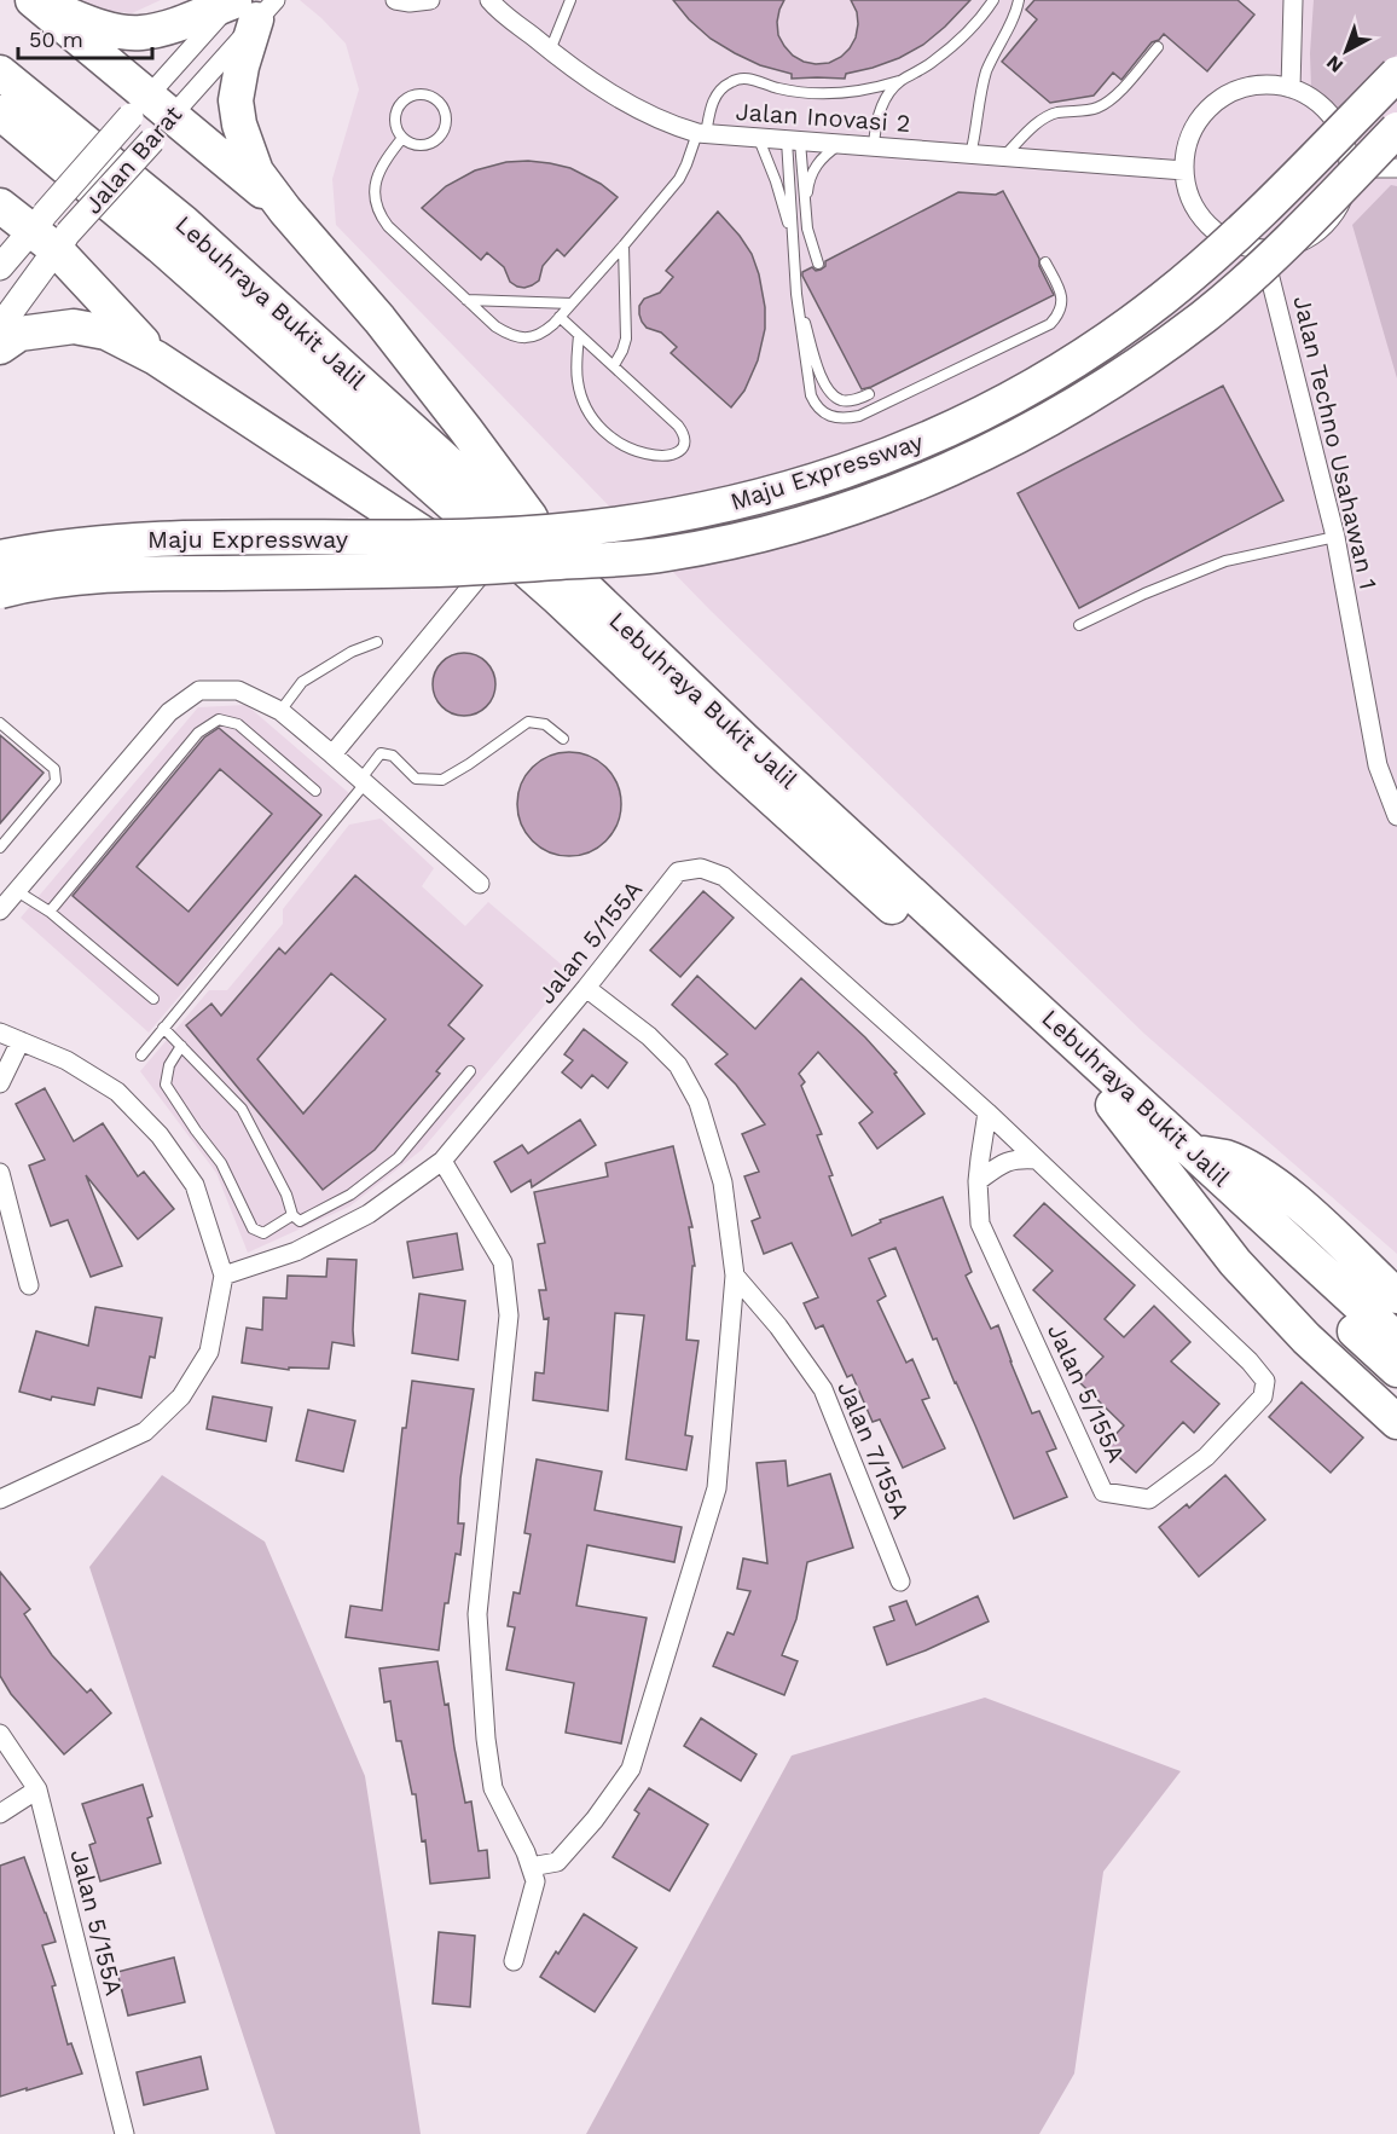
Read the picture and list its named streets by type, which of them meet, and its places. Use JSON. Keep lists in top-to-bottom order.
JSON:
{
  "streets": {
    "highway": ["Lebuhraya Bukit Jalil", "Maju Expressway"],
    "main road": ["Jalan Barat"],
    "street": [
      "Jalan Inovasi 2",
      "Jalan Techno Usahawan 1",
      "Jalan 5/155A",
      "Jalan 7/155A"
    ]
  },
  "crossings": [
    ["Jalan Inovasi 2", "Jalan Techno Usahawan 1"]
  ],
  "scale_bar": "50 m",
  "north": "bottom left"
}
